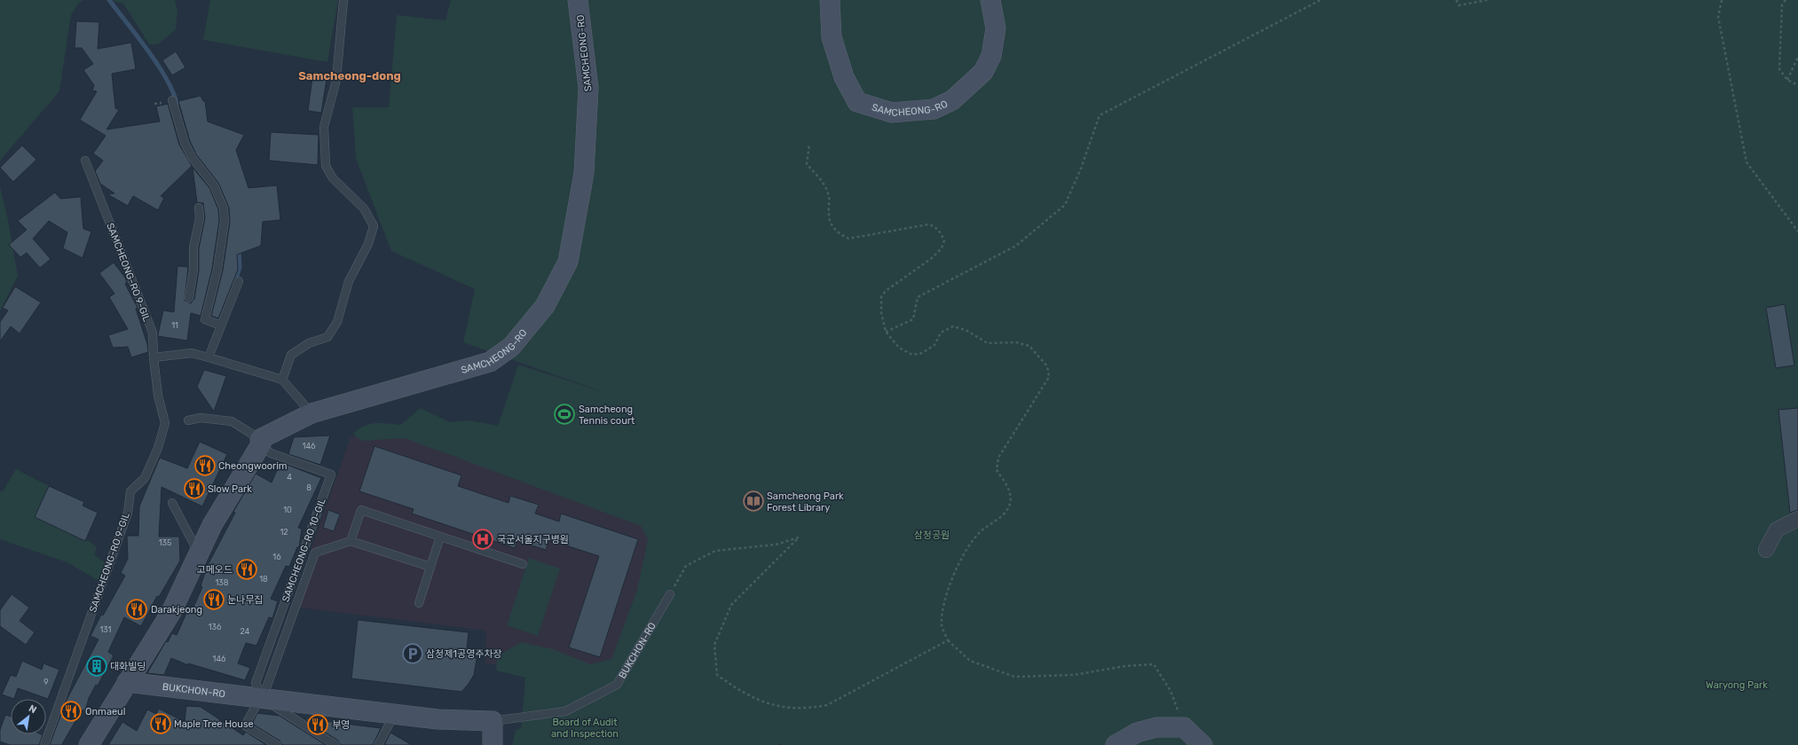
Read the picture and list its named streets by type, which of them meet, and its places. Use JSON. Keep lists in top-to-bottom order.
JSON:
{
  "streets": {
    "street": ["SAMCHEONG-RO", "BUKCHON-RO"],
    "lane": ["SAMCHEONG-RO 9-GIL", "SAMCHEONG-RO 10-GIL"]
  },
  "crossings": [
    ["SAMCHEONG-RO", "SAMCHEONG-RO 10-GIL"],
    ["SAMCHEONG-RO 10-GIL", "BUKCHON-RO"]
  ],
  "districts": ["Samcheong-dong"],
  "parks": ["삼청공원", "Waryong Park", "Board of Audit and Inspection"],
  "places": {
    "sports": ["Samcheong Tennis court"],
    "restaurant": [
      "Cheongwoorim",
      "Slow Park",
      "고메오드",
      "눈나무집",
      "Darakjeong",
      "Onmaeul",
      "Maple Tree House",
      "부영"
    ],
    "library": ["Samcheong Park Forest Library"],
    "hospital": ["국군서울지구병원"],
    "parking": ["삼청제1공영주차장"],
    "building": ["대화빌딩"]
  },
  "house_numbers": [
    "11",
    "146",
    "4",
    "8",
    "10",
    "12",
    "135",
    "16",
    "18",
    "138",
    "136",
    "131",
    "24",
    "146",
    "9"
  ],
  "north": "top right"
}
